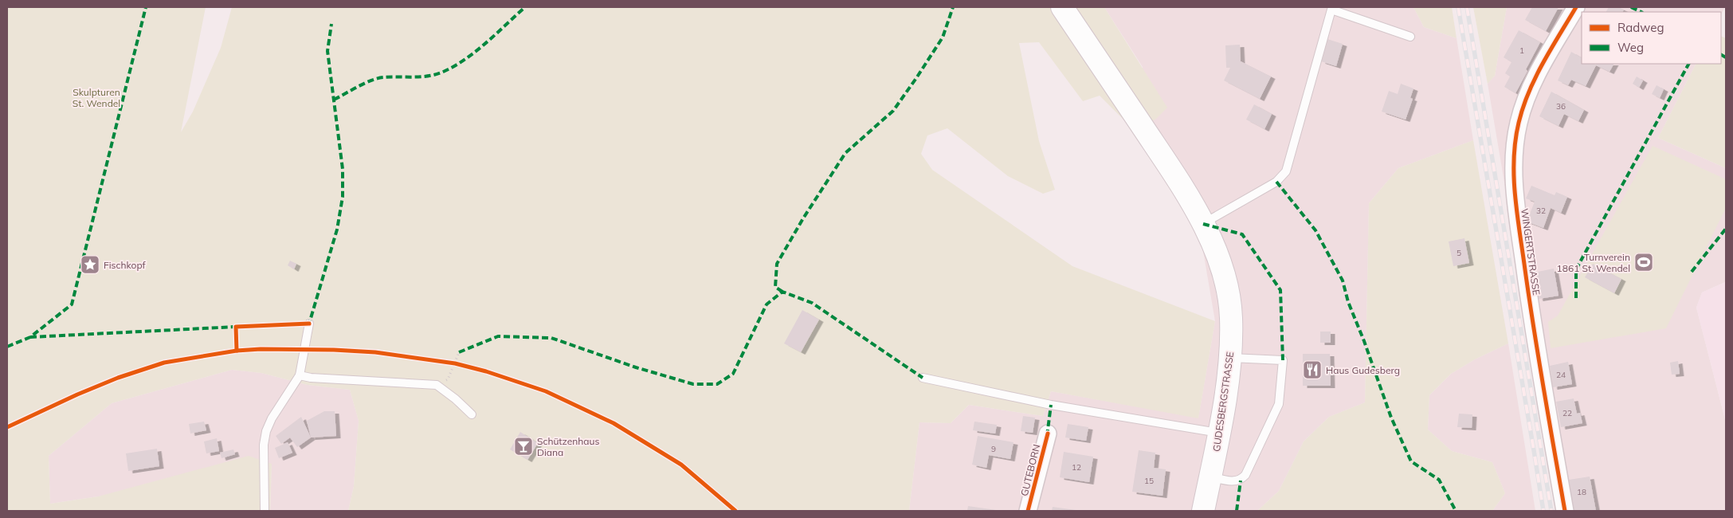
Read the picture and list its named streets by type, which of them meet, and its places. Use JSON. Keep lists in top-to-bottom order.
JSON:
{
  "streets": {
    "main road": ["GUDESBERGSTRASSE"],
    "street": ["WINGERTSTRASSE", "GUTEBORN"]
  },
  "parks": ["Skulpturen St. Wendel"],
  "places": {
    "sports": ["Turnverein 1861 St. Wendel"],
    "place": ["Fischkopf"],
    "restaurant": ["Haus Gudesberg"],
    "bar": ["Schützenhaus Diana"]
  },
  "house_numbers": [
    "1",
    "36",
    "32",
    "5",
    "24",
    "22",
    "9",
    "12",
    "15",
    "18"
  ],
  "legend": ["Radweg", "Weg"]
}
